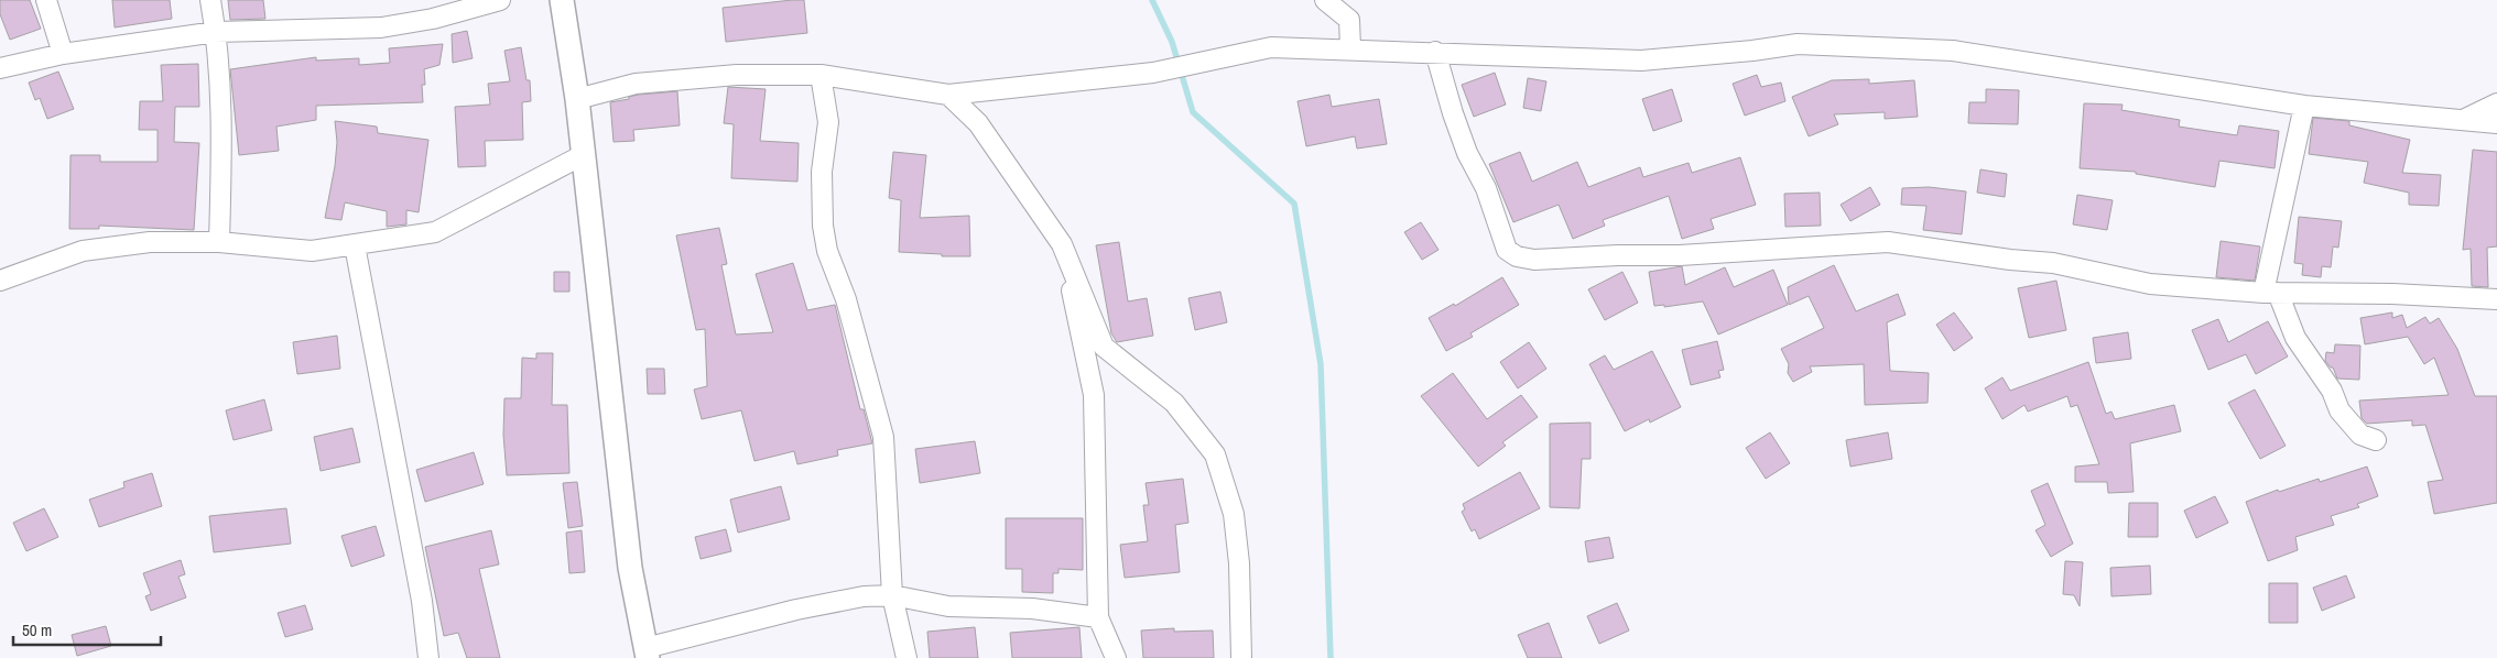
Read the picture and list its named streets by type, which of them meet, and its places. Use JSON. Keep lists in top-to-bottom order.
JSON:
{
  "scale_bar": "50 m"
}
